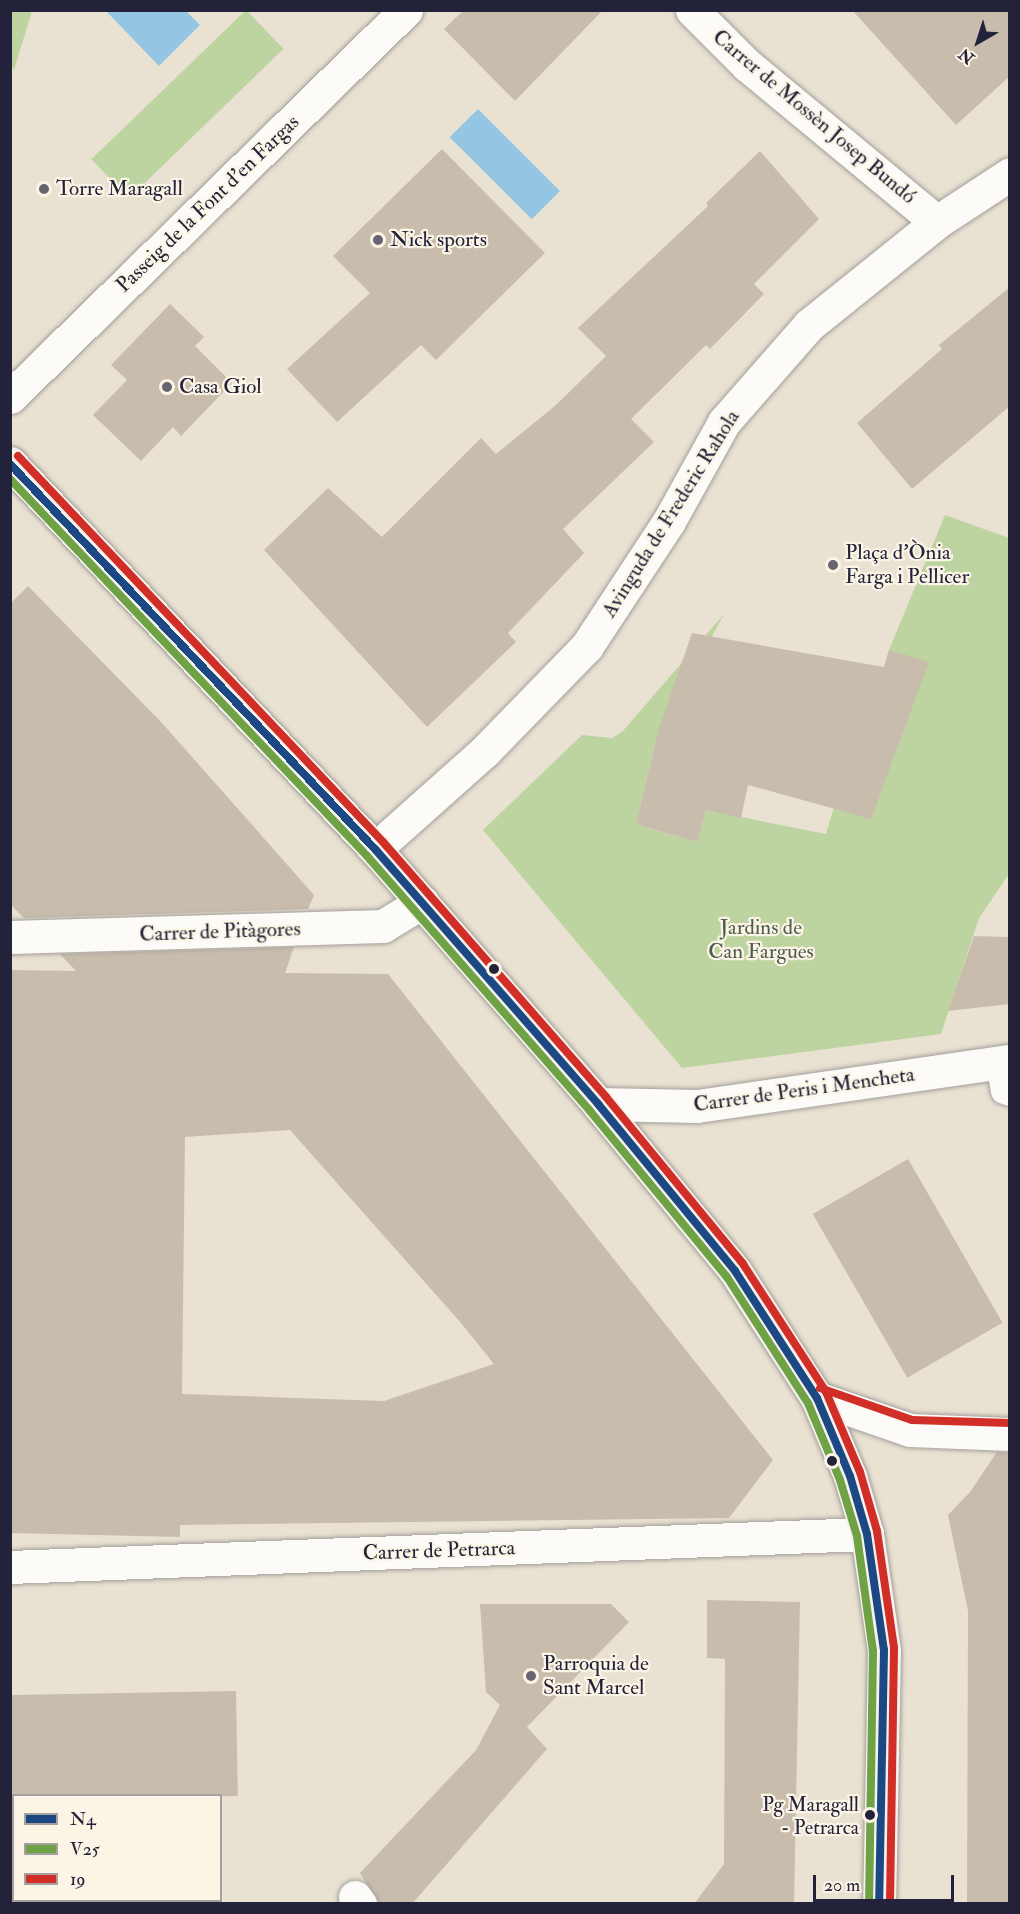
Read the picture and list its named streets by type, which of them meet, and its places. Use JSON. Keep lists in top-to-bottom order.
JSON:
{
  "streets": {
    "street": [
      "Carrer de Mossèn Josep Bundó",
      "Passeig de la Font d'en Fargas",
      "Avinguda de Frederic Rahola",
      "Carrer de Pitàgores",
      "Carrer de Peris i Mencheta",
      "Carrer de Petrarca"
    ]
  },
  "crossings": [
    ["Carrer de Mossèn Josep Bundó", "Avinguda de Frederic Rahola"]
  ],
  "parks": ["Jardins de Can Fargues"],
  "places": [
    "Torre Maragall",
    "Nick sports",
    "Casa Giol",
    "Plaça d'Ònia Farga i Pellicer",
    "Parroquia de Sant Marcel",
    "Pg Maragall - Petrarca"
  ],
  "lines": ["transit line 19", "transit line N4", "transit line V25"],
  "legend": ["N4", "V25", "19"],
  "scale_bar": "20 m",
  "north": "bottom left"
}
